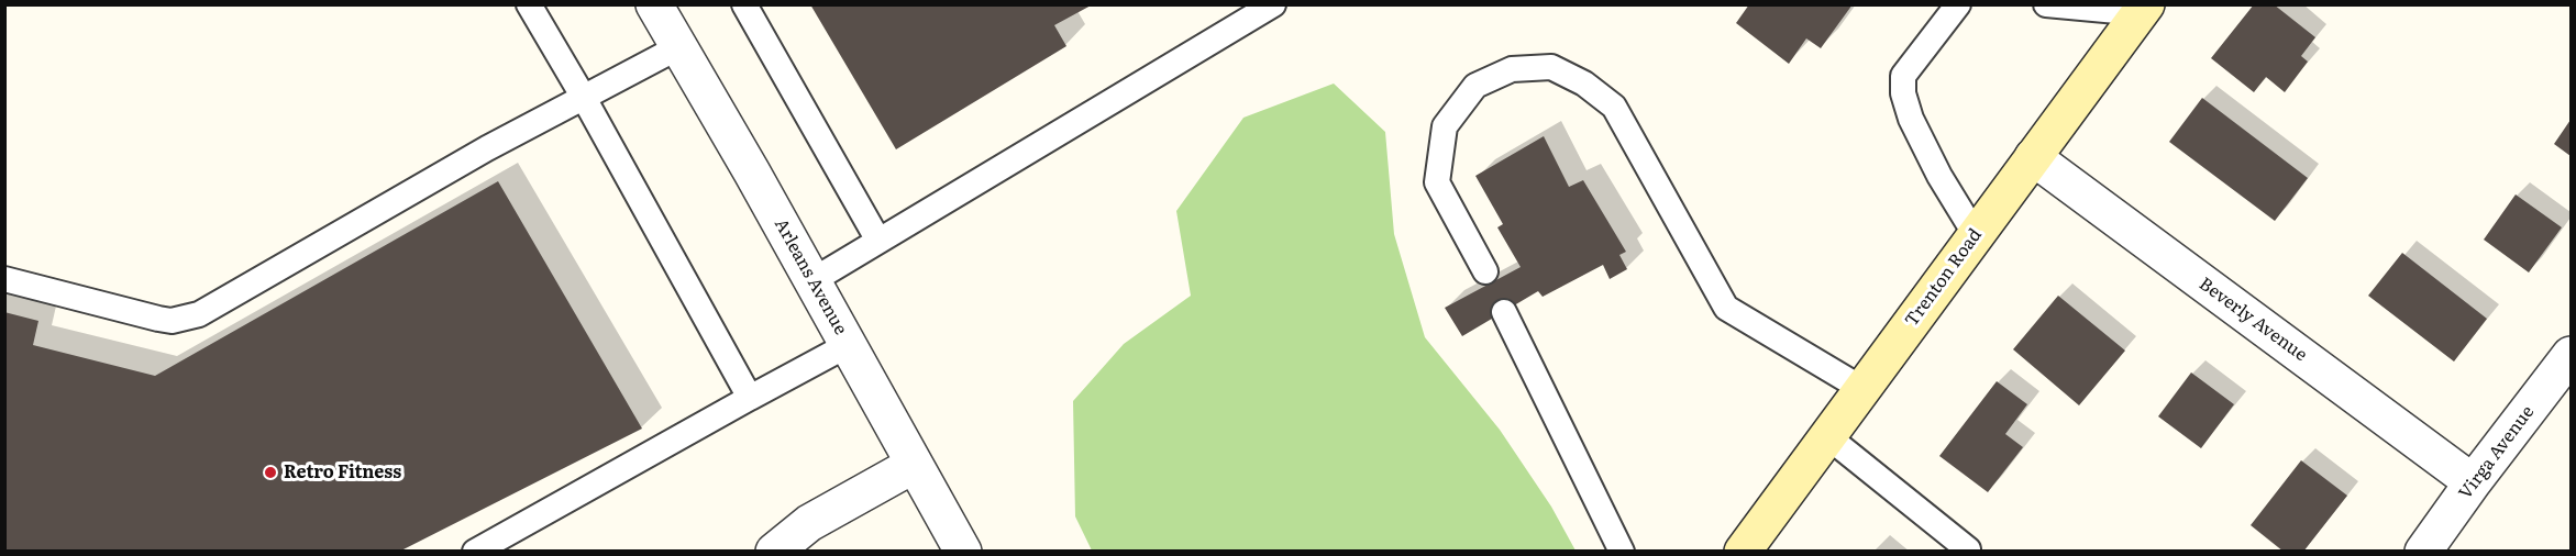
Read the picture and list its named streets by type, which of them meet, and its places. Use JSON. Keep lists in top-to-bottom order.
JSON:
{
  "streets": {
    "main road": ["Trenton Road"],
    "street": ["Arleans Avenue", "Beverly Avenue", "Virga Avenue"]
  },
  "crossings": [
    ["Trenton Road", "Beverly Avenue"],
    ["Beverly Avenue", "Virga Avenue"]
  ],
  "places": ["Retro Fitness"]
}
